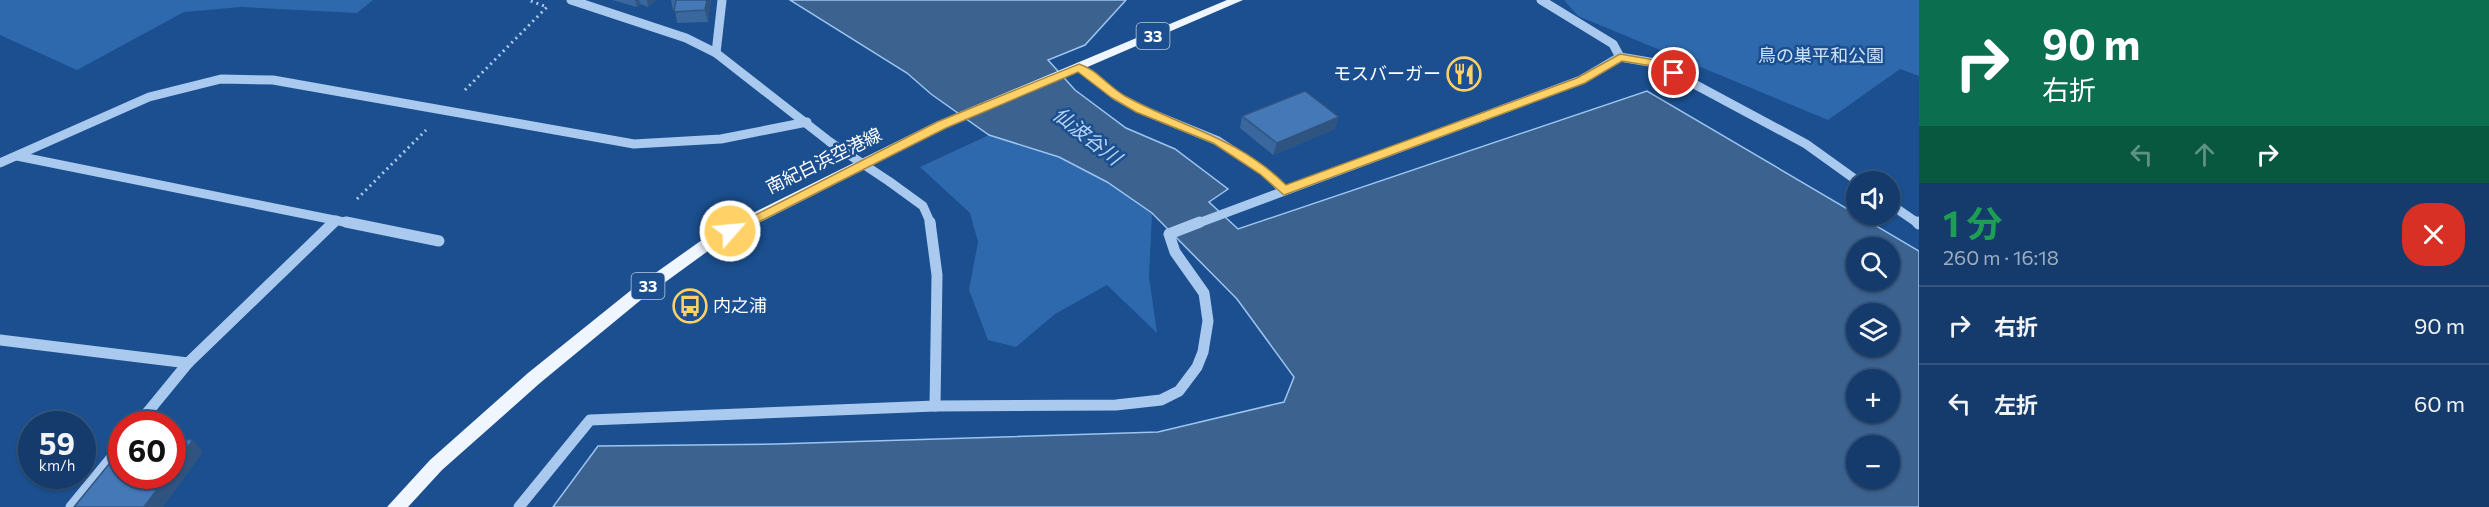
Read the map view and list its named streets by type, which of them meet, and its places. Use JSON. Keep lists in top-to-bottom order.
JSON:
{
  "streets": {
    "main road": ["33", "南紀白浜空港線"]
  },
  "water": ["仙波谷川"],
  "parks": ["鳥の巣平和公園"],
  "places": {
    "restaurant": ["モスバーガー"],
    "bus stop": ["内之浦"]
  },
  "page": {
    "turn": ["90 m", "右折"],
    "map_buttons": ["+", "−"],
    "heading": ["1 分", "260 m · 16:18"],
    "list": [
      {
        "name": "右折",
        "value": "90 m"
      },
      {
        "name": "左折",
        "value": "60 m"
      }
    ],
    "speed": "59 km/h",
    "limit": "60"
  }
}
